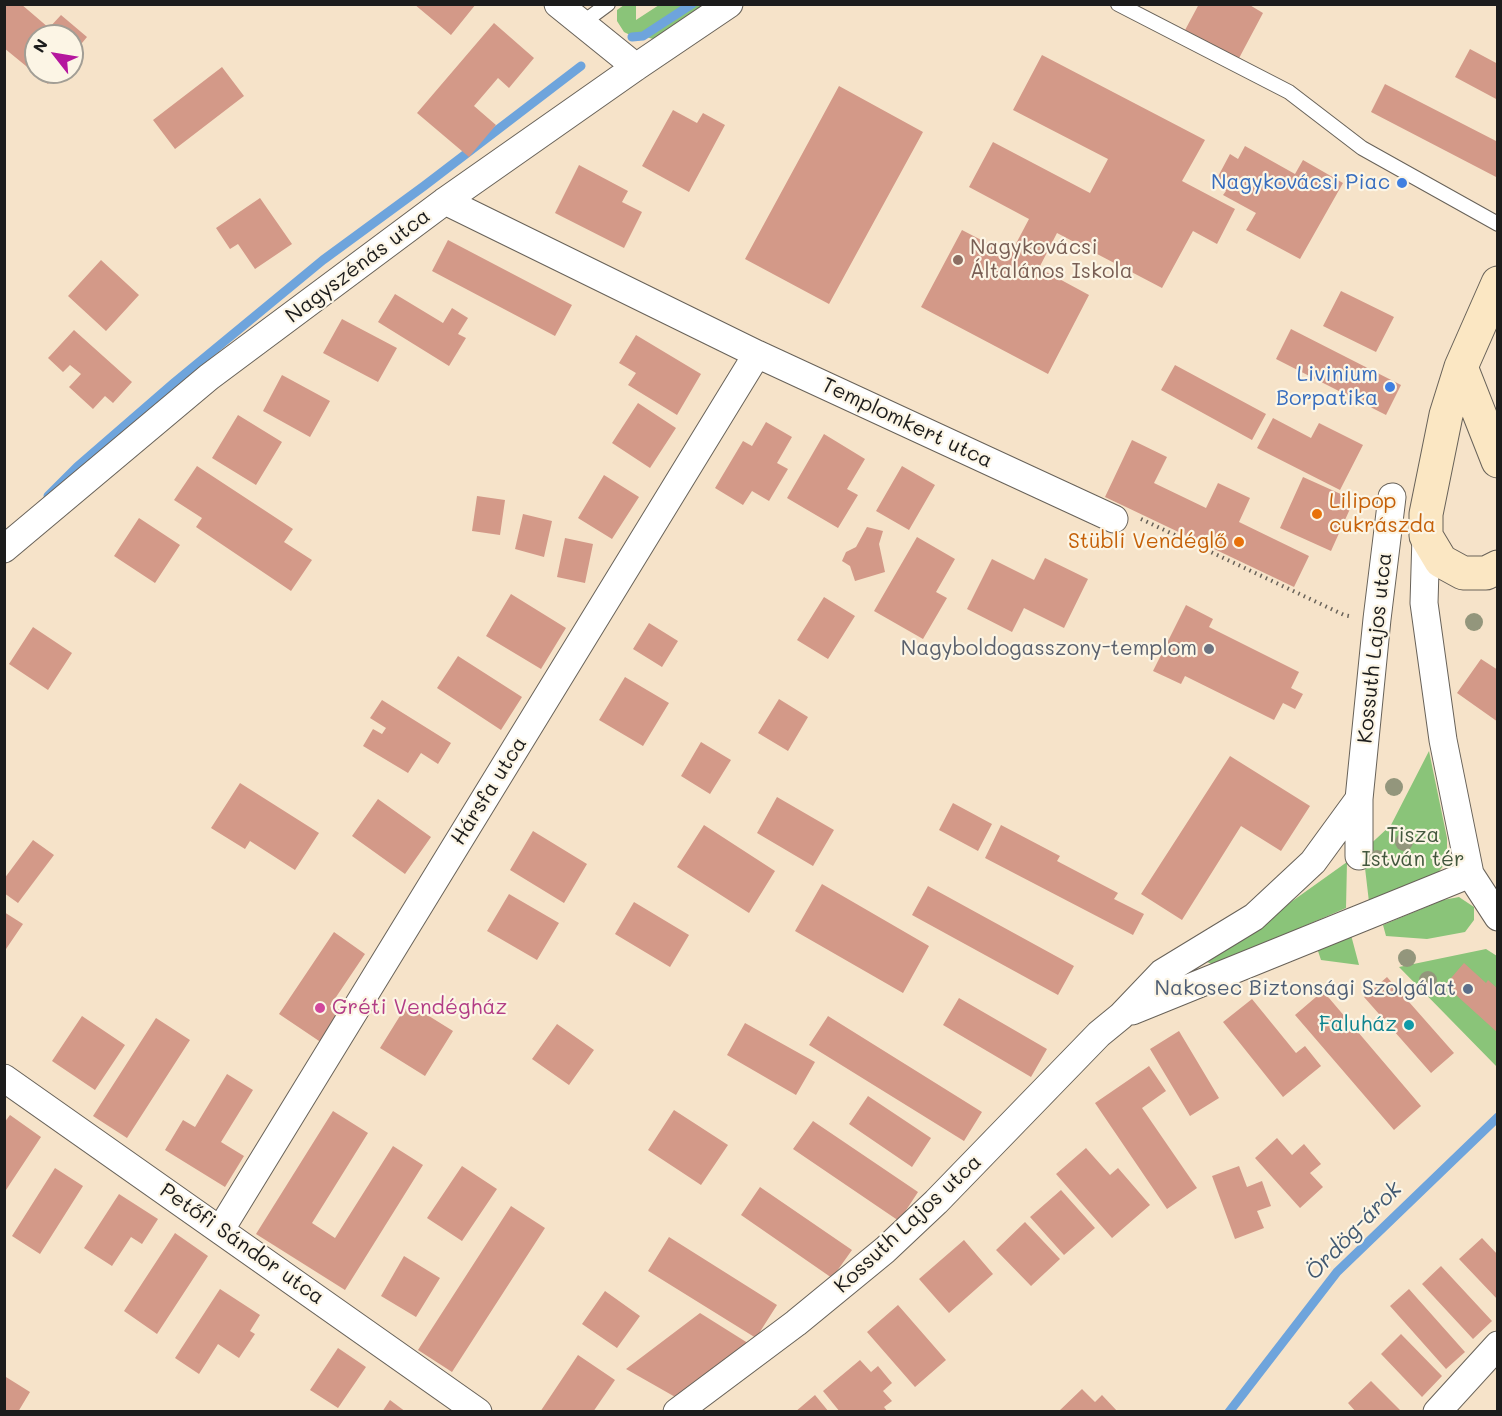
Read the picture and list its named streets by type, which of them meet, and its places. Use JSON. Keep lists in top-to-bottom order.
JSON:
{
  "streets": {
    "street": [
      "Nagyszénás utca",
      "Templomkert utca",
      "Kossuth Lajos utca",
      "Hársfa utca",
      "Petőfi Sándor utca"
    ]
  },
  "crossings": [
    ["Nagyszénás utca", "Templomkert utca"],
    ["Templomkert utca", "Hársfa utca"],
    ["Hársfa utca", "Petőfi Sándor utca"]
  ],
  "water": ["Ördög-árok"],
  "parks": ["Tisza István tér"],
  "places": [
    "Nagykovácsi Piac",
    "Nagykovácsi Általános Iskola",
    "Livinium Borpatika",
    "Lilipop cukrászda",
    "Stübli Vendéglő",
    "Nagyboldogasszony-templom",
    "Nakosec Biztonsági Szolgálat",
    "Gréti Vendégház",
    "Faluház"
  ],
  "north": "top left"
}
